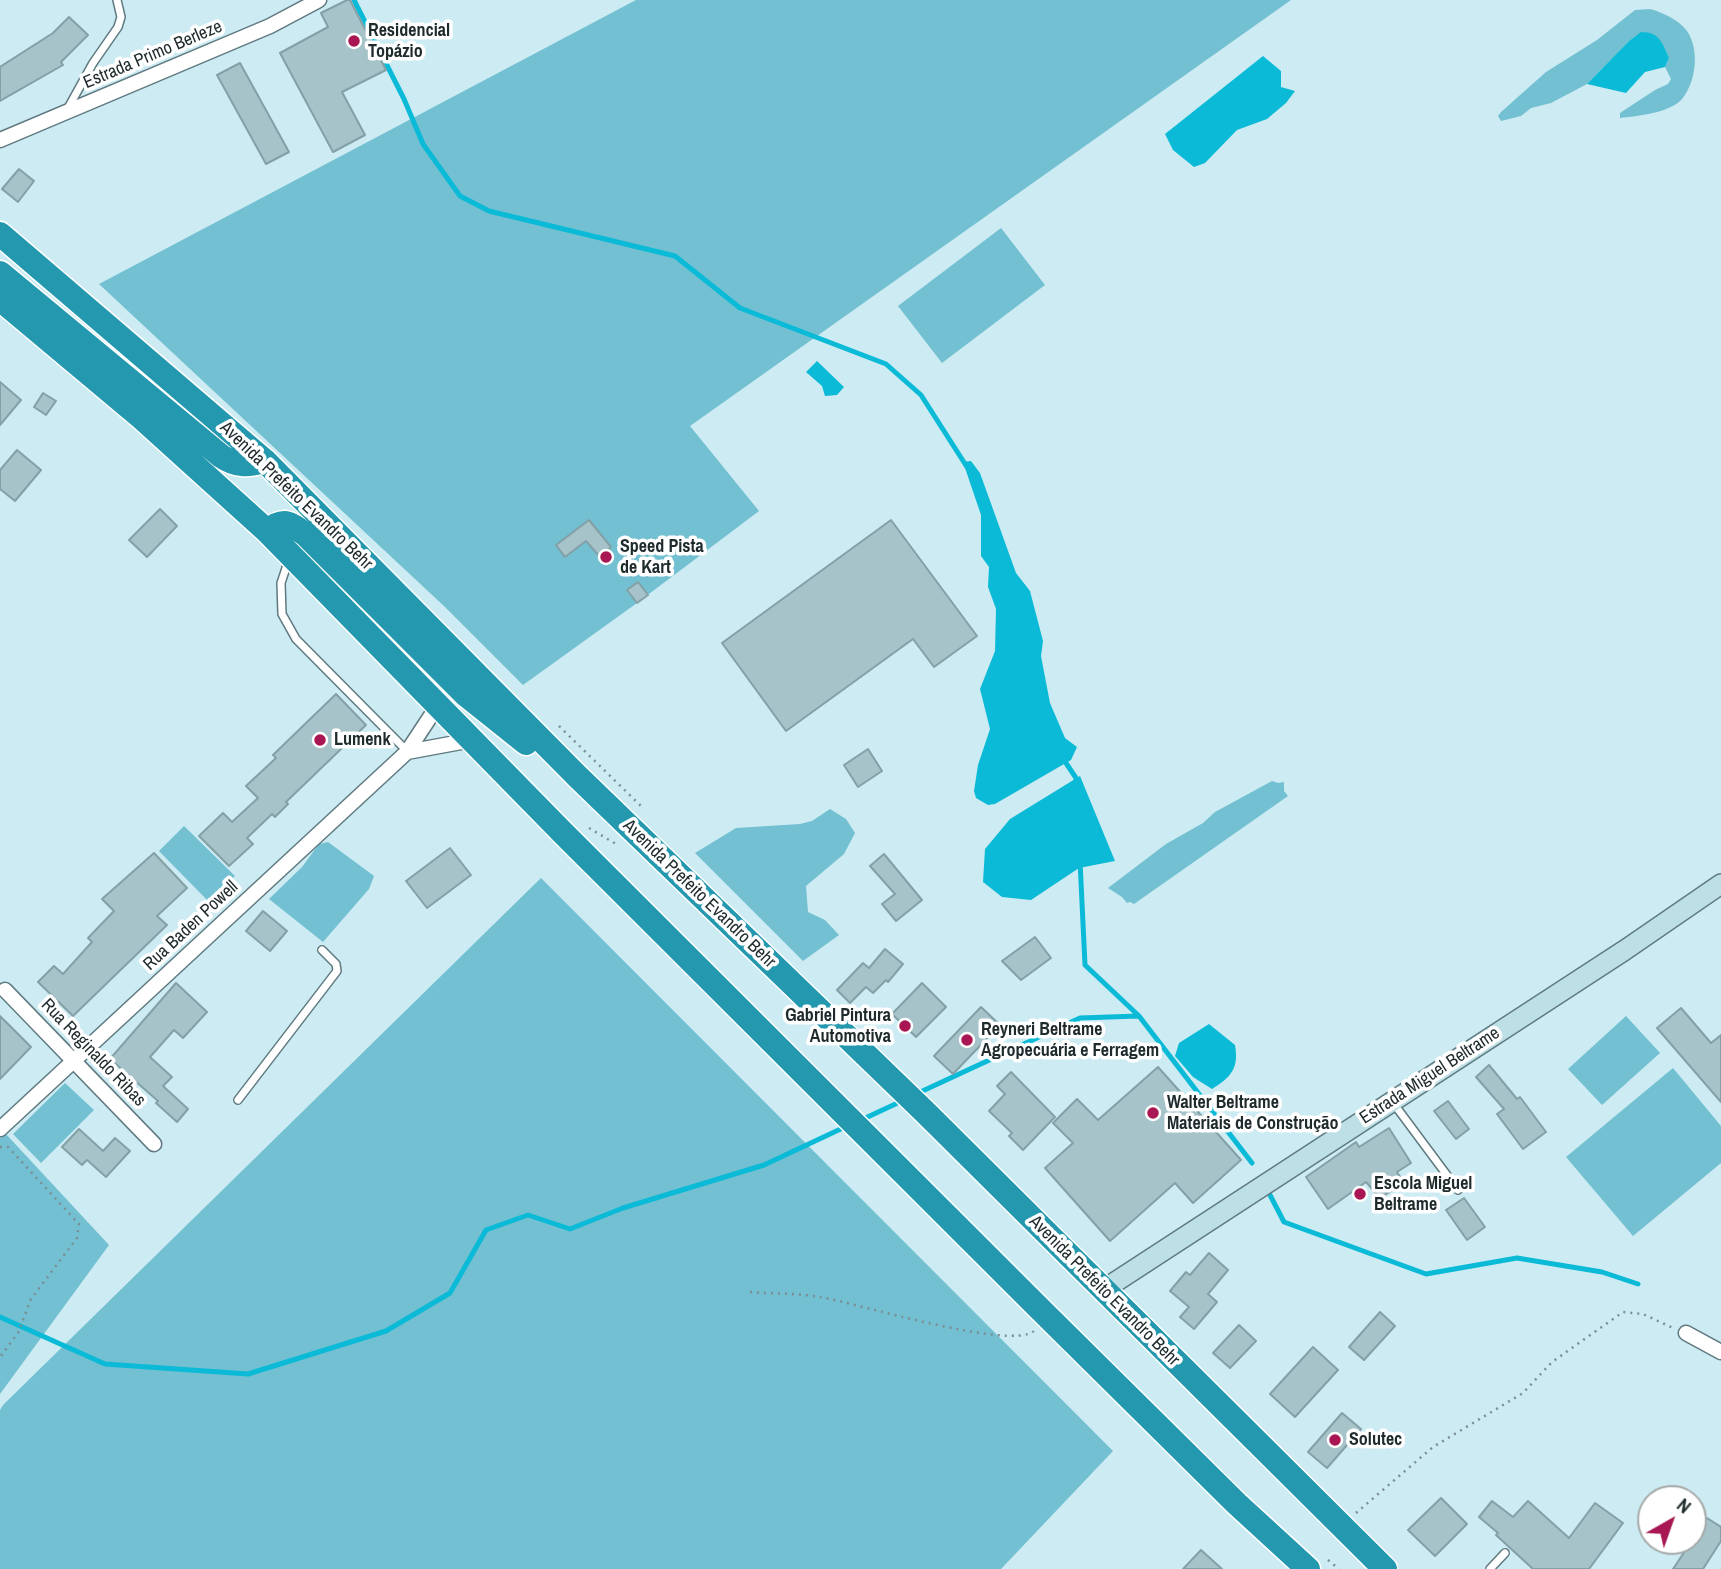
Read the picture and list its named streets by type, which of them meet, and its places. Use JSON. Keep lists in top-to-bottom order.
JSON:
{
  "streets": {
    "highway": ["Avenida Prefeito Evandro Behr"],
    "street": [
      "Estrada Primo Berleze",
      "Rua Baden Powell",
      "Rua Reginaldo Ribas",
      "Estrada Miguel Beltrame"
    ]
  },
  "crossings": [
    ["Avenida Prefeito Evandro Behr", "Estrada Miguel Beltrame"],
    ["Rua Baden Powell", "Rua Reginaldo Ribas"]
  ],
  "places": [
    "Residencial Topázio",
    "Speed Pista de Kart",
    "Lumenk",
    "Gabriel Pintura Automotiva",
    "Reyneri Beltrame Agropecuária e Ferragem",
    "Walter Beltrame Materiais de Construção",
    "Escola Miguel Beltrame",
    "Solutec"
  ],
  "north": "top right"
}
